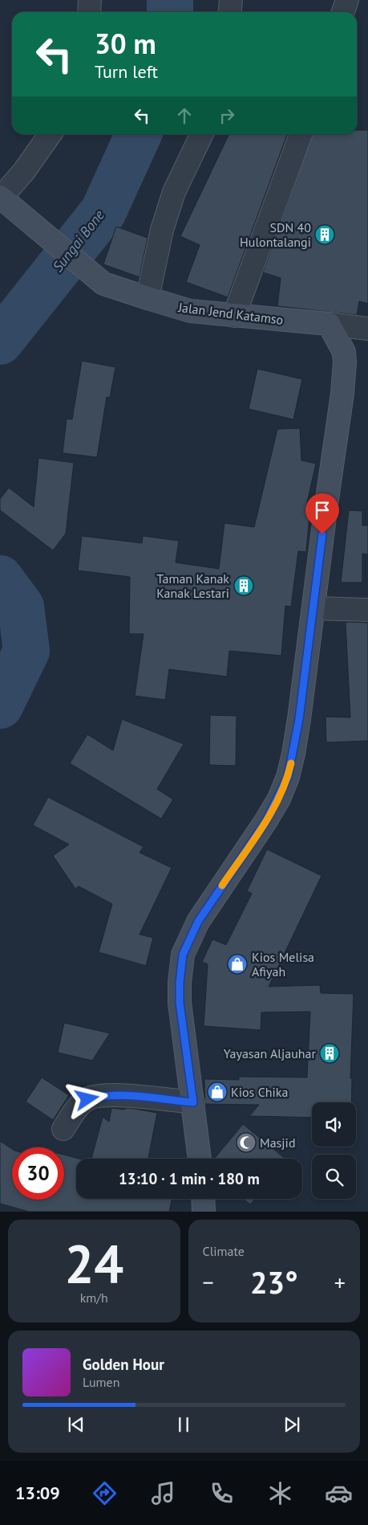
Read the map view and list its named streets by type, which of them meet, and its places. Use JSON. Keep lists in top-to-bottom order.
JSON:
{
  "streets": {
    "street": ["Jalan Jend Katamso"]
  },
  "water": ["Sungai Bone"],
  "places": {
    "building": ["SDN 40 Hulontalangi", "Taman Kanak Kanak Lestari", "Yayasan Aljauhar"],
    "shop": ["Kios Melisa Afiyah", "Kios Chika"],
    "mosque": ["Masjid"]
  },
  "page": {
    "turn": ["30 m", "Turn left"],
    "limit": "30",
    "trip": "13:10 · 1 min · 180 m",
    "tile": [
      ["24", "km/h"],
      "Climate"
    ],
    "heat": ["−", "23°", "+"],
    "song": ["Golden Hour", "Lumen"],
    "tabs": "13:09"
  }
}
